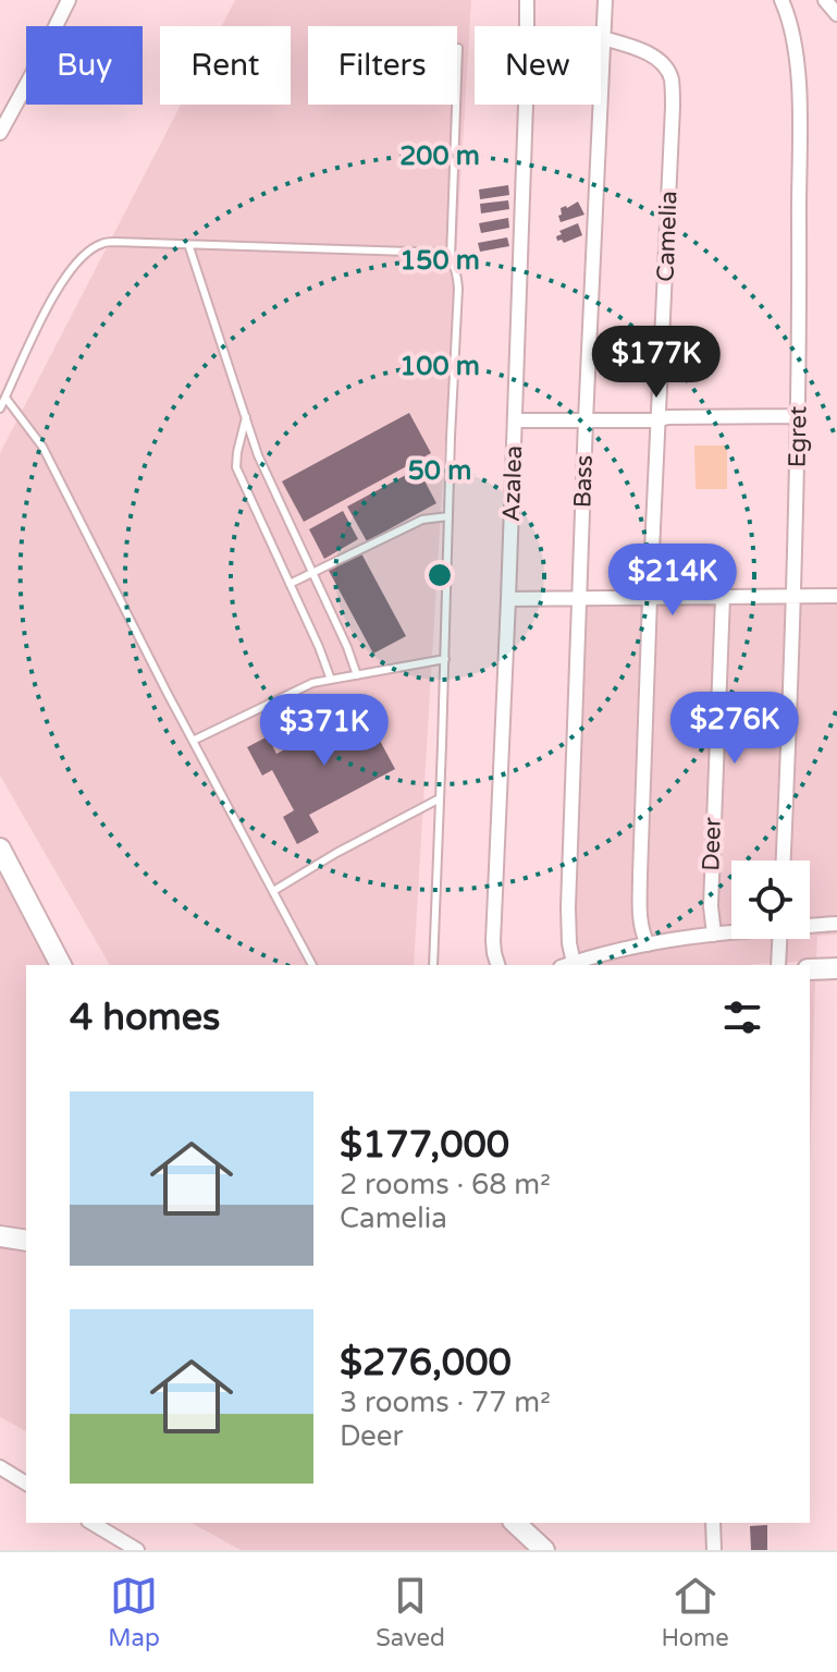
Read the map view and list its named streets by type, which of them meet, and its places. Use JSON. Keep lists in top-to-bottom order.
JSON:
{
  "streets": {
    "street": [
      "Camelia",
      "Egret",
      "Bass",
      "Azalea",
      "Deer"
    ]
  },
  "crossings": [
    ["Camelia", "Bass"]
  ],
  "page": {
    "chip": [
      "Buy",
      "Rent",
      "Filters",
      "New"
    ],
    "price": [
      "$177K",
      "$214K",
      "$276K",
      "$371K"
    ],
    "heading": "4 homes",
    "list": [
      {
        "name": "$177,000",
        "note": "2 rooms · 68 m² · Camelia"
      },
      {
        "name": "$276,000",
        "note": "3 rooms · 77 m² · Deer"
      }
    ],
    "tabs": ["Map", "Saved", "Home"]
  },
  "rings": [
    "200 m",
    "150 m",
    "100 m",
    "50 m"
  ]
}
